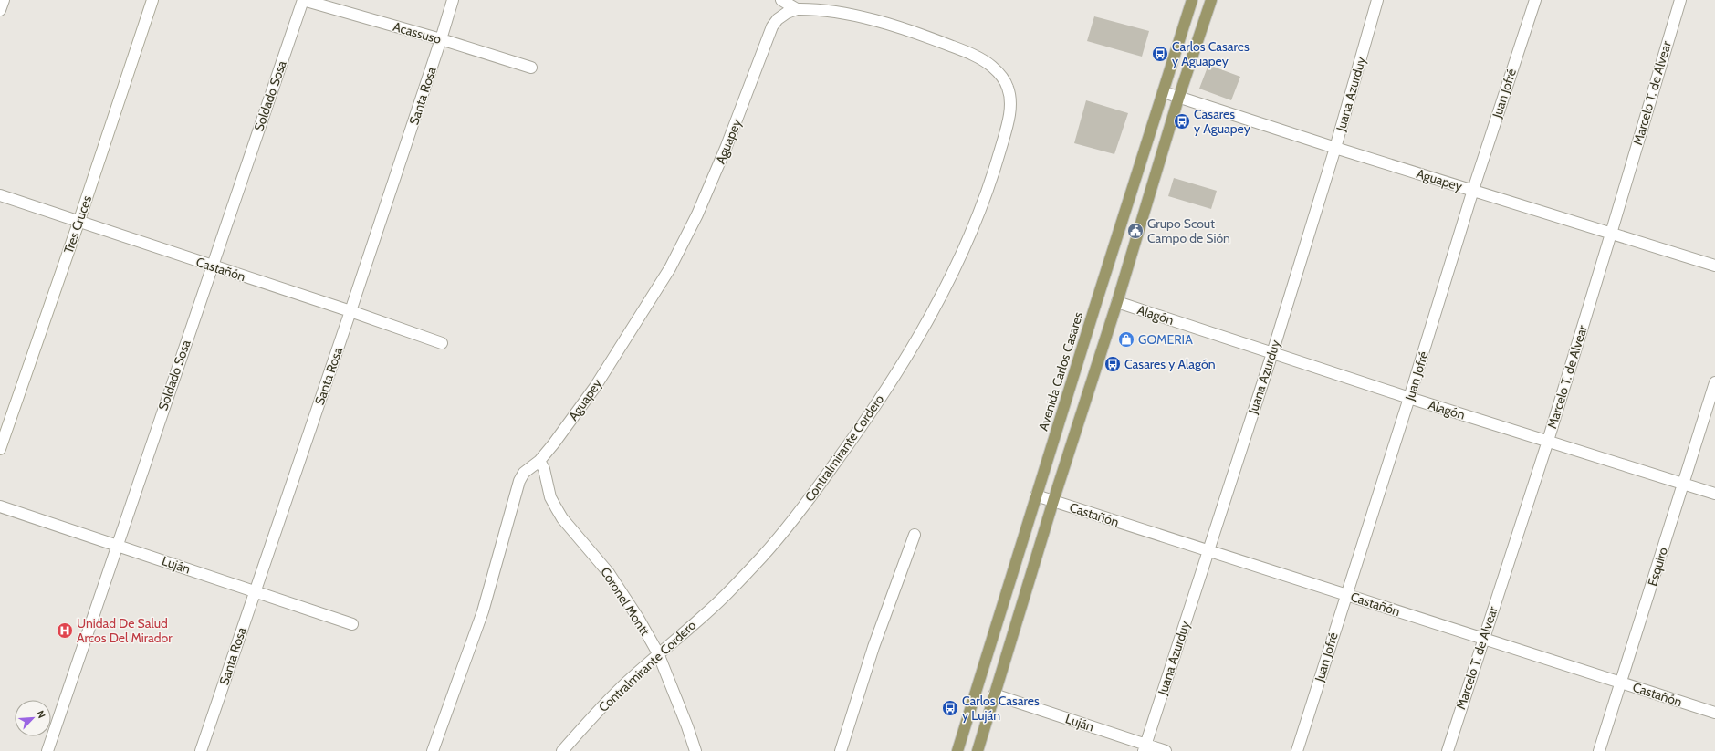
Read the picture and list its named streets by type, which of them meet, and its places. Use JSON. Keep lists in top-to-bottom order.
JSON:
{
  "streets": {
    "main road": ["Avenida Carlos Casares"],
    "street": [
      "Acassuso",
      "Juan Jofré",
      "Marcelo T. de Alvear",
      "Juana Azurduy",
      "Soldado Sosa",
      "Santa Rosa",
      "Aguapey",
      "Tres Cruces",
      "Castañón",
      "Alagón",
      "Contralmirante Cordero",
      "Luján",
      "Esquiro",
      "Coronel Montt"
    ]
  },
  "crossings": [
    ["Acassuso", "Soldado Sosa"],
    ["Acassuso", "Santa Rosa"],
    ["Juan Jofré", "Aguapey"],
    ["Juan Jofré", "Castañón"],
    ["Juan Jofré", "Alagón"],
    ["Marcelo T. de Alvear", "Aguapey"],
    ["Marcelo T. de Alvear", "Castañón"],
    ["Marcelo T. de Alvear", "Alagón"],
    ["Juana Azurduy", "Aguapey"],
    ["Juana Azurduy", "Castañón"],
    ["Juana Azurduy", "Alagón"],
    ["Juana Azurduy", "Luján"],
    ["Soldado Sosa", "Castañón"],
    ["Soldado Sosa", "Luján"],
    ["Santa Rosa", "Castañón"],
    ["Santa Rosa", "Luján"],
    ["Aguapey", "Avenida Carlos Casares"],
    ["Aguapey", "Contralmirante Cordero"],
    ["Aguapey", "Coronel Montt"],
    ["Tres Cruces", "Castañón"],
    ["Castañón", "Avenida Carlos Casares"],
    ["Castañón", "Esquiro"],
    ["Alagón", "Esquiro"],
    ["Contralmirante Cordero", "Coronel Montt"]
  ],
  "places": {
    "bus stop": [
      "Carlos Casares y Aguapey",
      "Casares y Aguapey",
      "Casares y Alagón",
      "Carlos Casares y Luján"
    ],
    "public building": ["Grupo Scout Campo de Sión"],
    "shop": ["GOMERIA"],
    "hospital": ["Unidad De Salud Arcos Del Mirador"]
  },
  "north": "top right"
}
